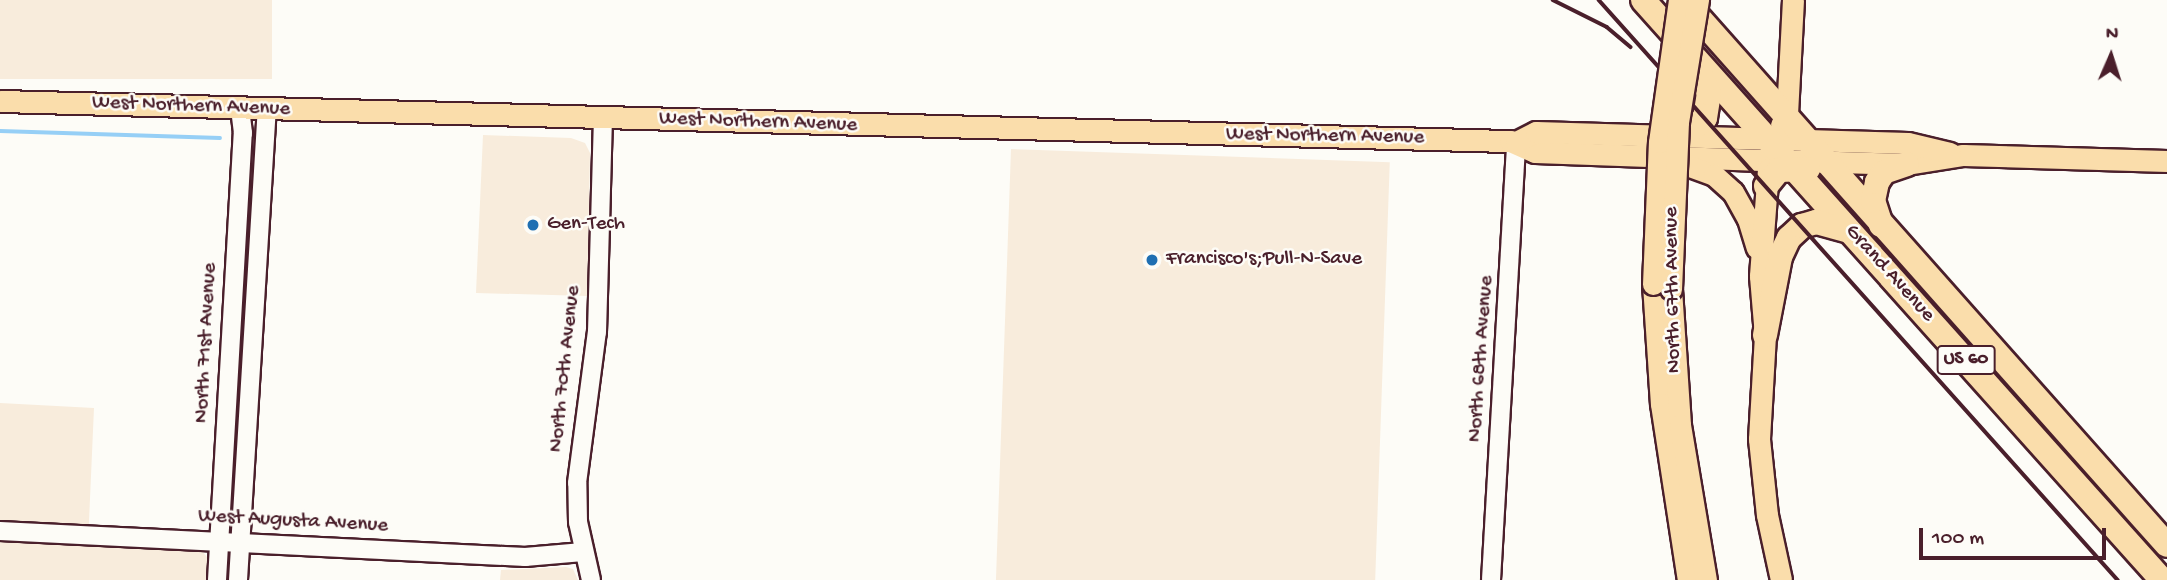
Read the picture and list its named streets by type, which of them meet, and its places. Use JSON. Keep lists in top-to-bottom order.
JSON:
{
  "streets": {
    "highway": ["Grand Avenue", "US 60"],
    "main road": ["West Northern Avenue", "North 67th Avenue"],
    "street": [
      "North 71st Avenue",
      "North 68th Avenue",
      "North 70th Avenue",
      "West Augusta Avenue"
    ]
  },
  "crossings": [
    ["West Northern Avenue", "Grand Avenue"],
    ["West Northern Avenue", "North 71st Avenue"],
    ["West Northern Avenue", "North 68th Avenue"],
    ["West Northern Avenue", "North 70th Avenue"],
    ["Grand Avenue", "North 67th Avenue"],
    ["North 71st Avenue", "West Augusta Avenue"],
    ["North 70th Avenue", "West Augusta Avenue"]
  ],
  "places": ["Gen-Tech", "Francisco's;Pull-N-Save"],
  "scale_bar": "100 m",
  "north": "top"
}
